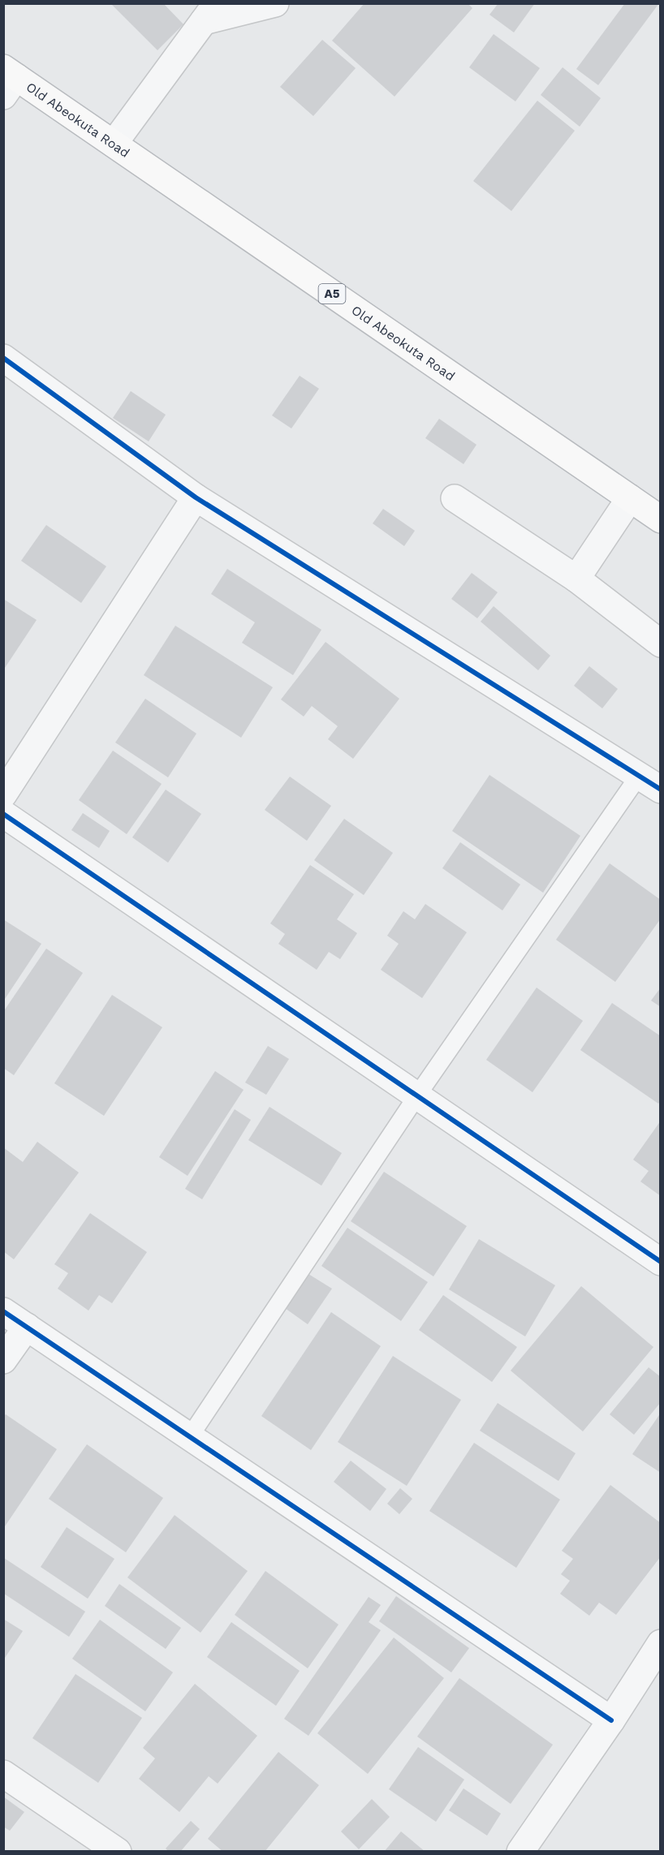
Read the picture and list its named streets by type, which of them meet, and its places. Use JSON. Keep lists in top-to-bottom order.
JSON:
{
  "streets": {
    "highway": ["Old Abeokuta Road", "A5"]
  }
}
